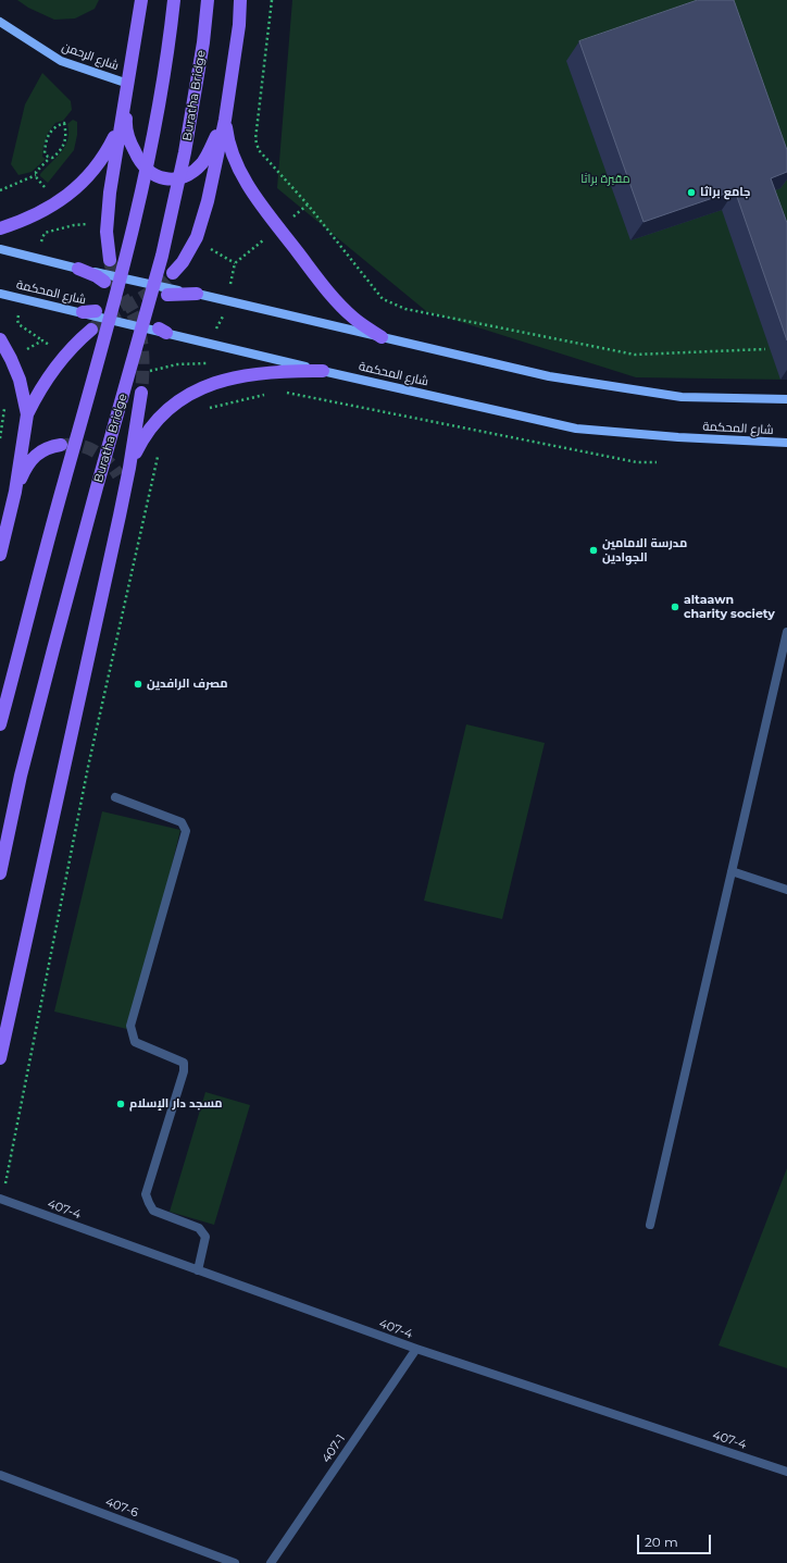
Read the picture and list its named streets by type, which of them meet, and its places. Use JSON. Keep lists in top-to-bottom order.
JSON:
{
  "streets": {
    "main road": ["شارع الرحمن", "Buratha Bridge", "شارع المحكمة"],
    "street": ["407-4", "407-1", "407-6"]
  },
  "crossings": [
    ["407-4", "407-1"]
  ],
  "parks": ["مقبرة براثا"],
  "places": [
    "جامع براثا",
    "مدرسة الامامين الجوادين",
    "altaawn charity society",
    "مصرف الرافدين",
    "مسجد دار الإسلام"
  ],
  "scale_bar": "20 m"
}
